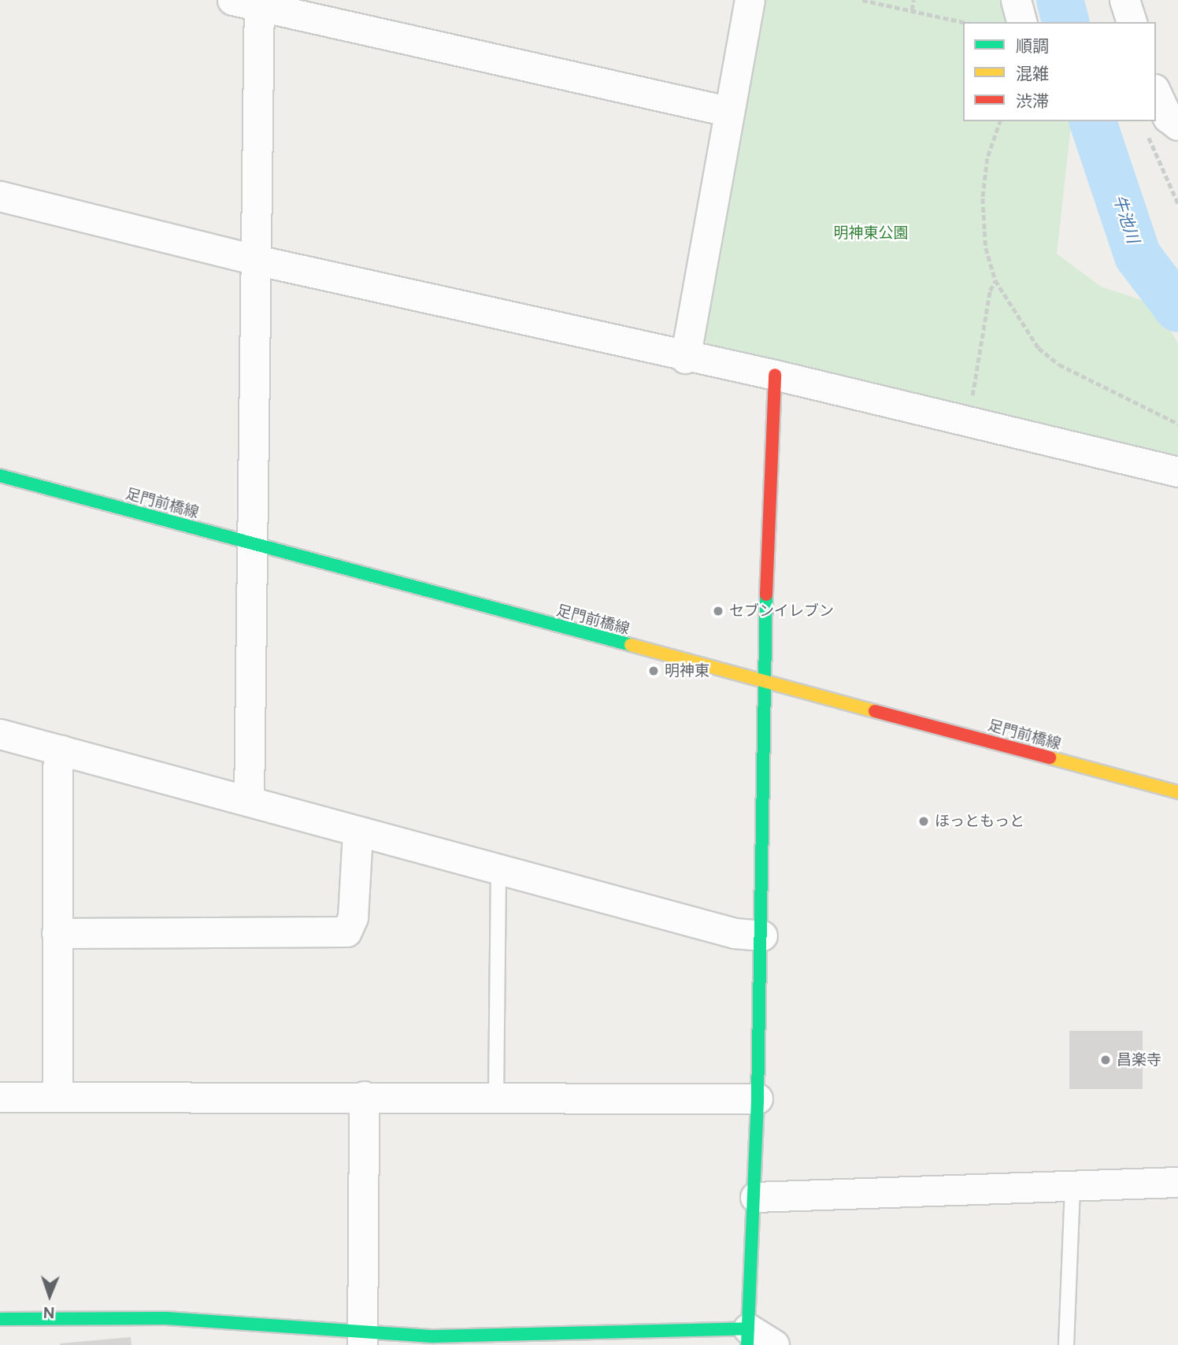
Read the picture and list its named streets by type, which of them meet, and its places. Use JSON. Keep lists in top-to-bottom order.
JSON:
{
  "streets": {
    "street": ["足門前橋線"]
  },
  "water": ["牛池川"],
  "parks": ["明神東公園"],
  "places": [
    "セブンイレブン",
    "明神東",
    "ほっともっと",
    "昌楽寺"
  ],
  "legend": ["順調", "混雑", "渋滞"],
  "north": "bottom"
}
